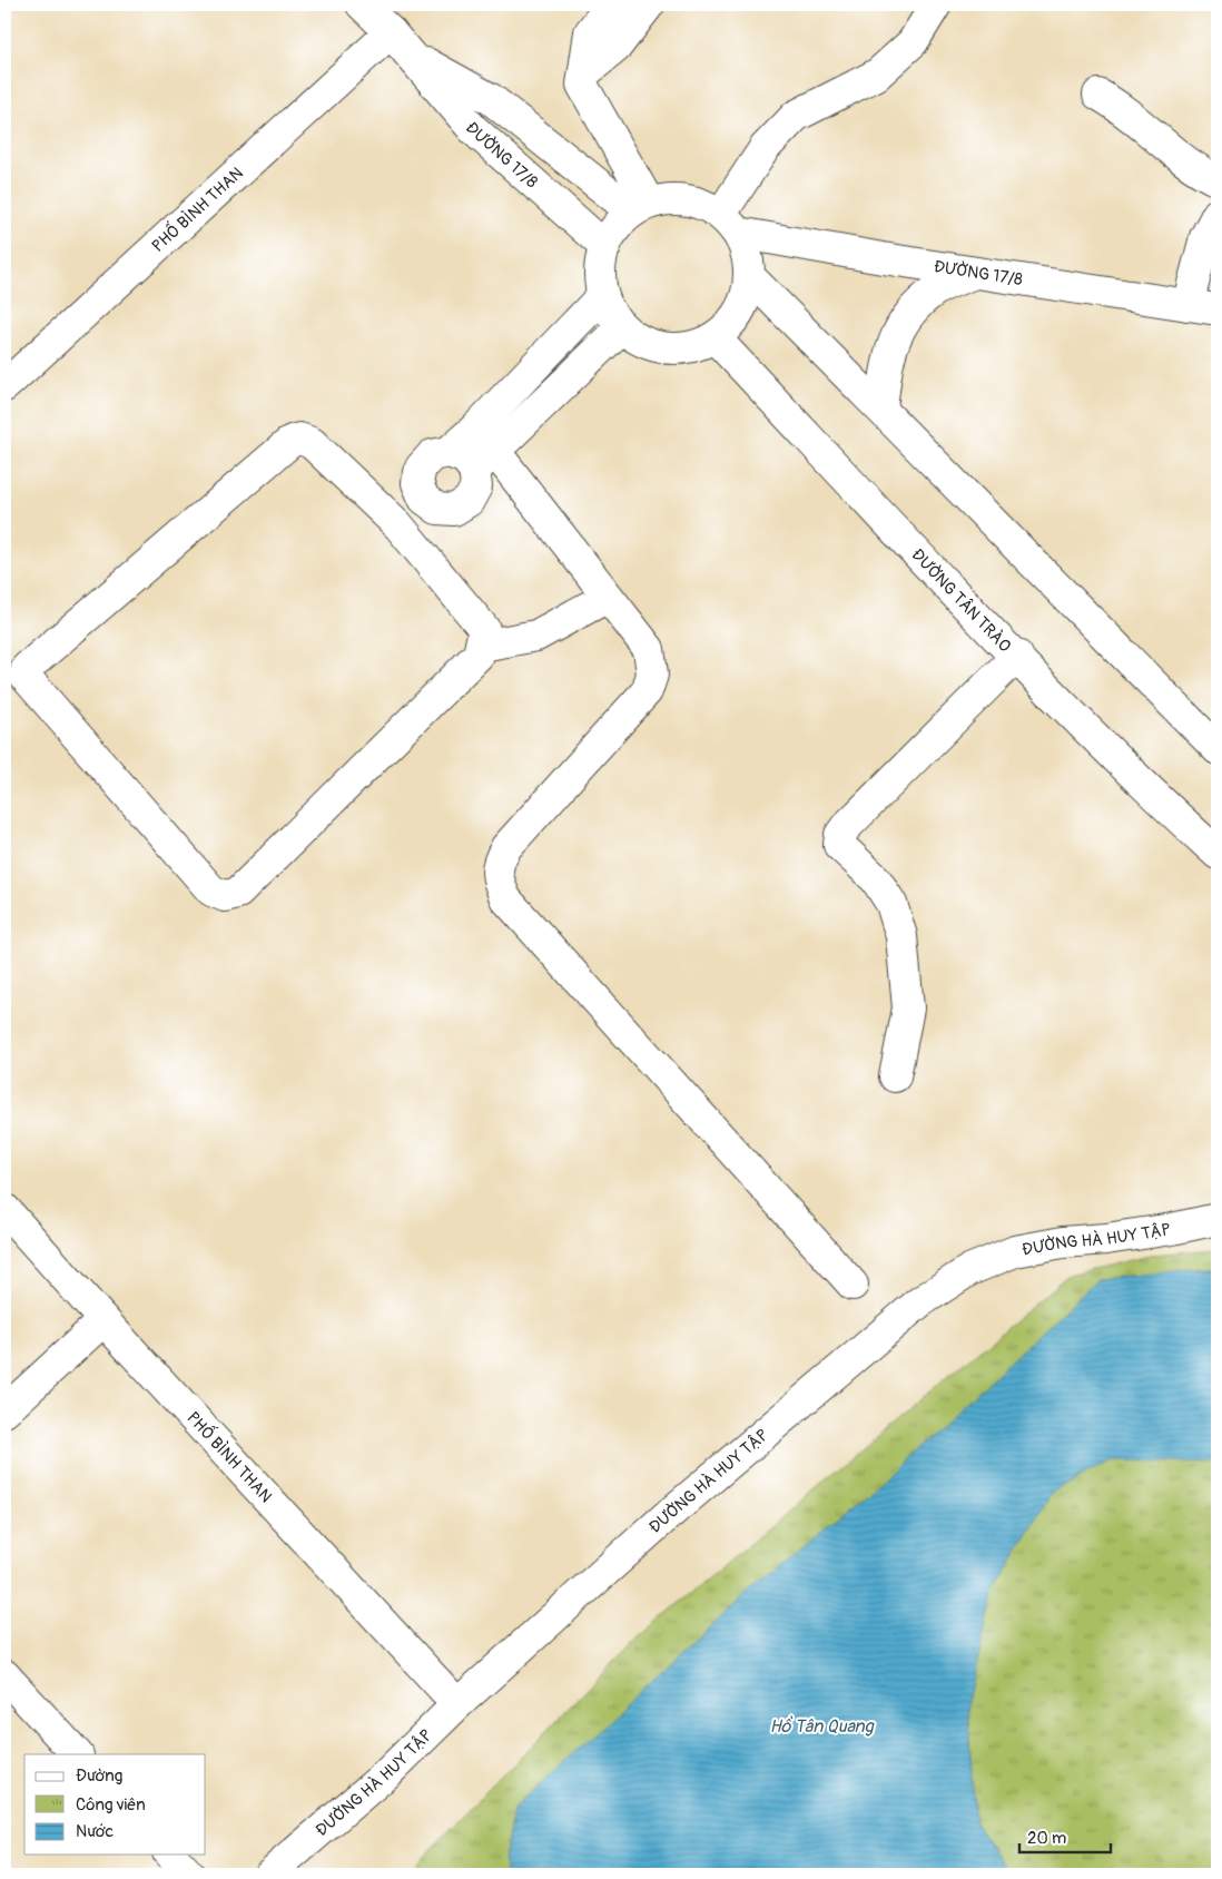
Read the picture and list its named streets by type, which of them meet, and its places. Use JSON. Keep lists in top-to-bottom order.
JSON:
{
  "streets": {
    "street": [
      "ĐƯỜNG 17/8",
      "PHỐ BÌNH THAN",
      "ĐƯỜNG TÂN TRÀO",
      "ĐƯỜNG HÀ HUY TẬP"
    ]
  },
  "crossings": [
    ["ĐƯỜNG 17/8", "PHỐ BÌNH THAN"],
    ["ĐƯỜNG 17/8", "ĐƯỜNG TÂN TRÀO"],
    ["PHỐ BÌNH THAN", "ĐƯỜNG HÀ HUY TẬP"]
  ],
  "water": ["Hồ Tân Quang"],
  "legend": ["Đường", "Công viên", "Nước"],
  "scale_bar": "20 m"
}
